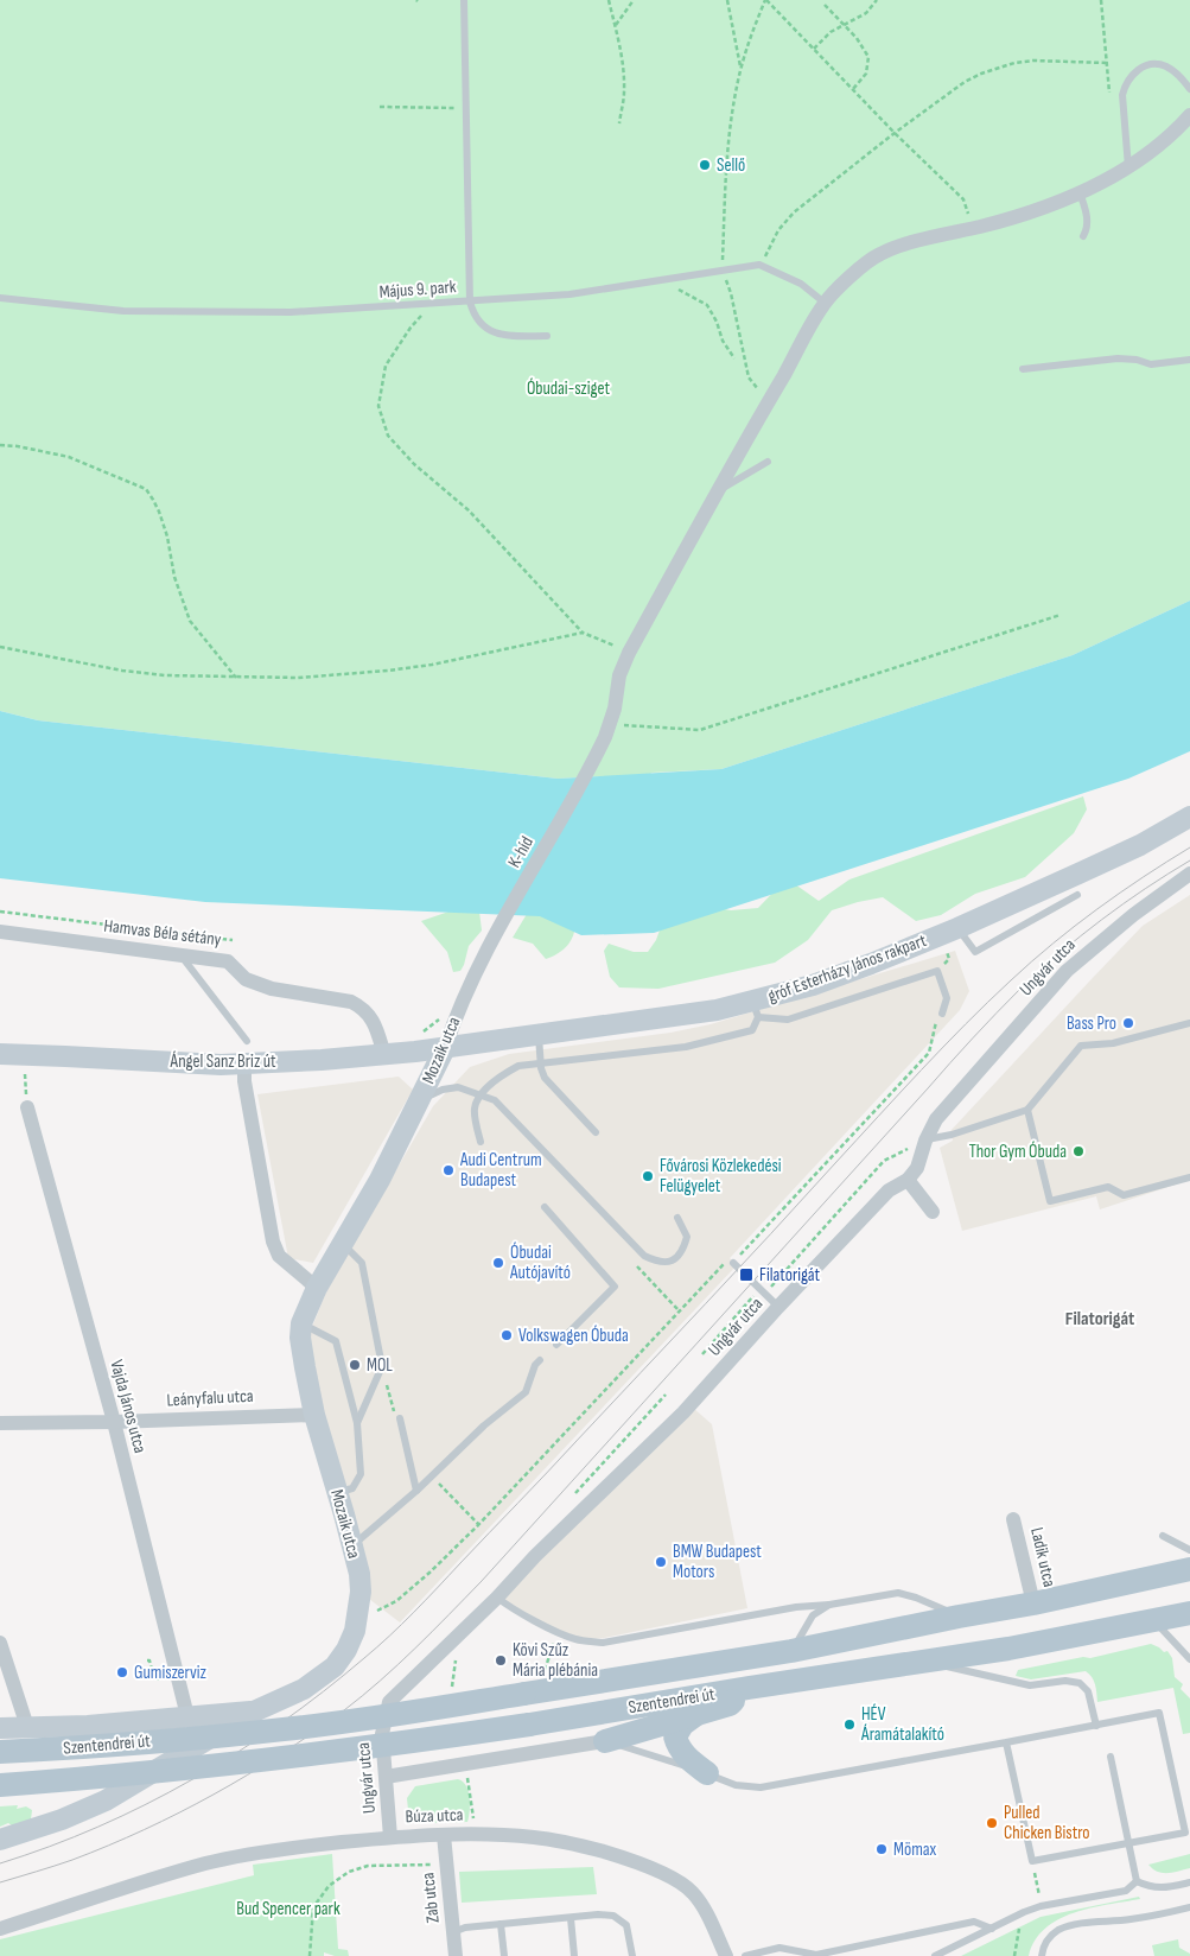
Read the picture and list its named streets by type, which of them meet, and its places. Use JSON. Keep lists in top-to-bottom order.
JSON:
{
  "streets": {
    "main road": ["Szentendrei út"],
    "street": [
      "K-híd",
      "Hamvas Béla sétány",
      "Ungvár utca",
      "gróf Esterházy János rakpart",
      "Mozaik utca",
      "Ángel Sanz Briz út",
      "Leányfalu utca",
      "Vajda János utca",
      "Ladik utca",
      "Búza utca",
      "Zab utca"
    ],
    "lane": ["Május 9. park"]
  },
  "crossings": [
    ["K-híd", "Mozaik utca"],
    ["Hamvas Béla sétány", "Ángel Sanz Briz út"],
    ["Ungvár utca", "Búza utca"],
    ["gróf Esterházy János rakpart", "Mozaik utca"],
    ["gróf Esterházy János rakpart", "Ángel Sanz Briz út"],
    ["Mozaik utca", "Ángel Sanz Briz út"],
    ["Mozaik utca", "Leányfalu utca"],
    ["Mozaik utca", "Szentendrei út"],
    ["Leányfalu utca", "Vajda János utca"],
    ["Ladik utca", "Szentendrei út"],
    ["Búza utca", "Zab utca"]
  ],
  "districts": ["Filatorigát"],
  "parks": ["Óbudai-sziget", "Bud Spencer park"],
  "places": {
    "other": [
      "Sellő",
      "Bass Pro",
      "Thor Gym Óbuda",
      "Audi Centrum Budapest",
      "Fővárosi Közlekedési Felügyelet",
      "Óbudai Autójavító",
      "Volkswagen Óbuda",
      "MOL",
      "BMW Budapest Motors",
      "Kövi Szűz Mária plébánia",
      "Gumiszerviz",
      "HÉV Áramátalakító",
      "Pulled Chicken Bistro",
      "Mömax"
    ],
    "transit": ["Filatorigát"]
  }
}
